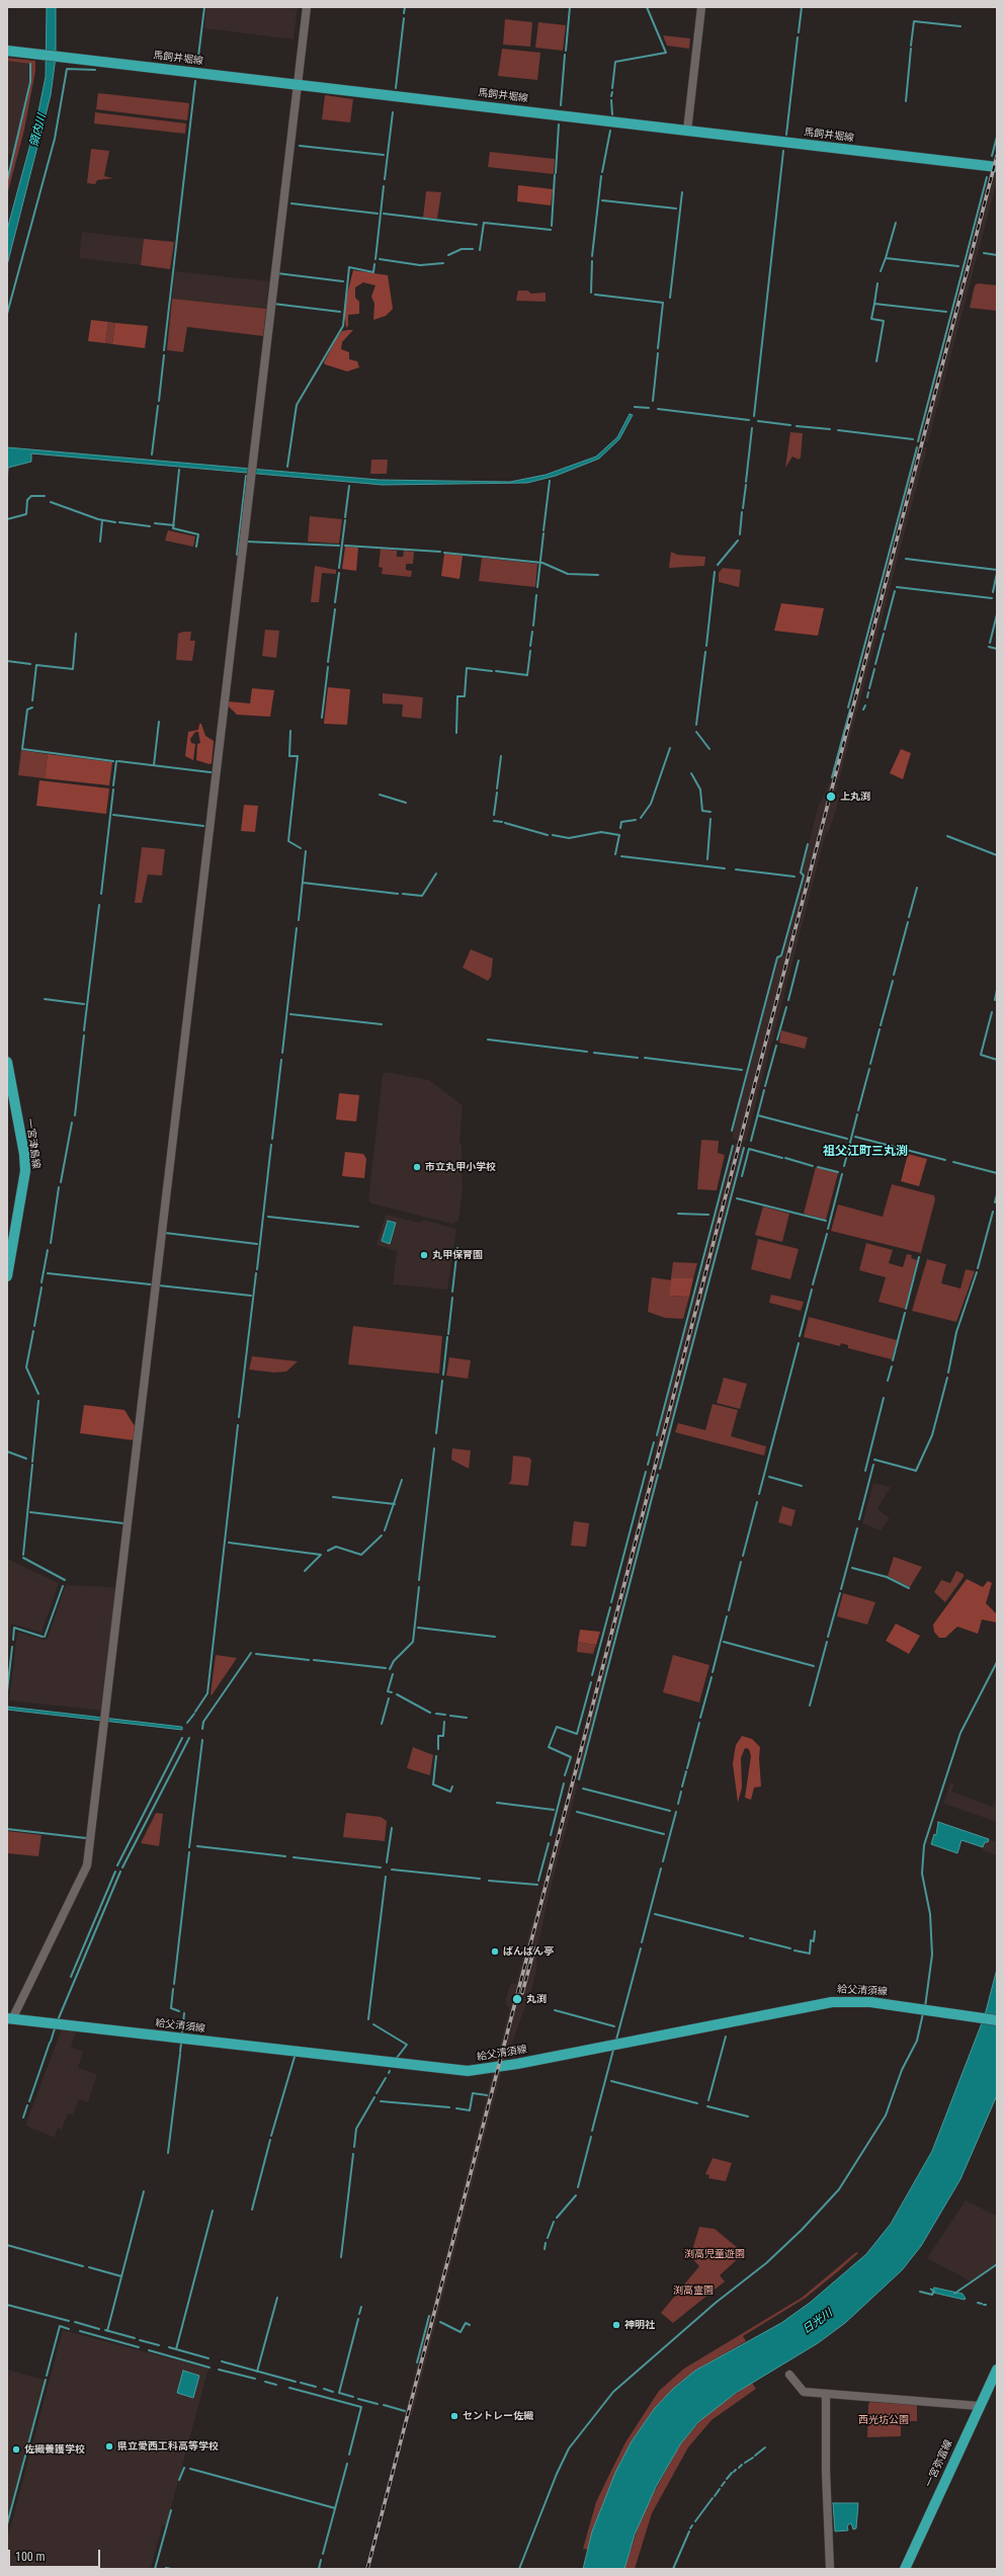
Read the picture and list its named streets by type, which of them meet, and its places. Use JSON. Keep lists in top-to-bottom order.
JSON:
{
  "streets": {
    "main road": [
      "馬飼井堀線",
      "一宮津島線",
      "給父清須線",
      "一宮弥富線"
    ]
  },
  "districts": ["祖父江町三丸渕"],
  "water": ["領内川", "日光川"],
  "parks": ["渕高児童遊園", "渕高霊園", "西光坊公園"],
  "places": [
    "上丸渕",
    "市立丸甲小学校",
    "丸甲保育園",
    "ばんばん亭",
    "丸渕",
    "神明社",
    "セントレー佐織",
    "県立愛西工科高等学校",
    "佐織養護学校"
  ],
  "scale_bar": "100 m"
}
